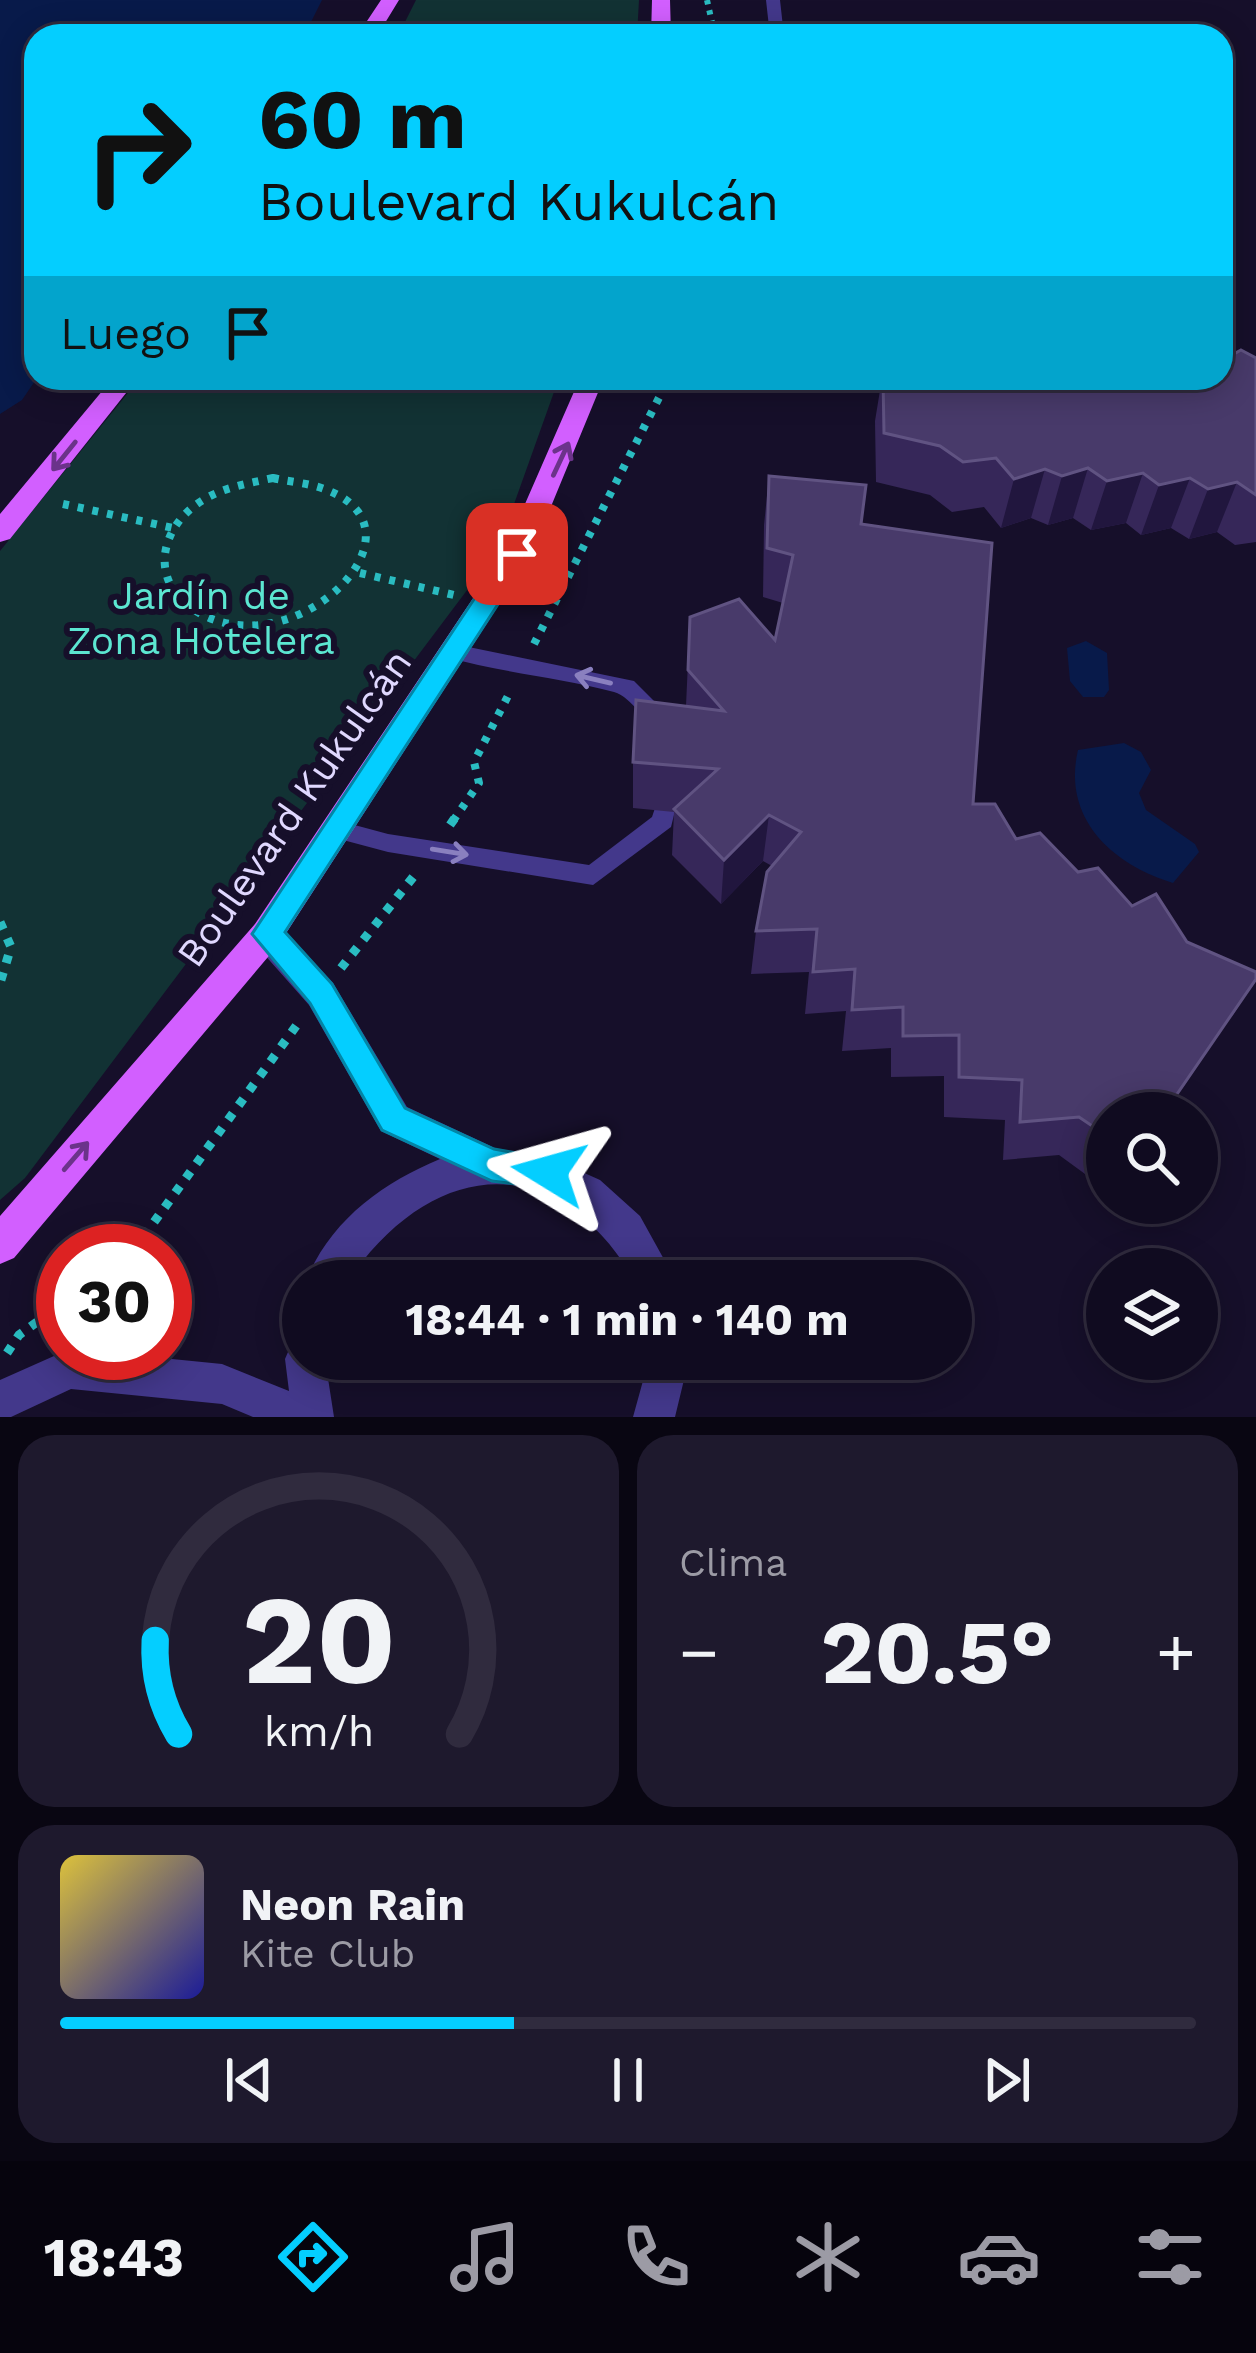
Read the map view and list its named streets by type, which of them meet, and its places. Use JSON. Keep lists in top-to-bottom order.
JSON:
{
  "streets": {
    "main road": ["Boulevard Kukulcán"]
  },
  "one_way": ["Boulevard Kukulcán"],
  "parks": ["Jardín de Zona Hotelera"],
  "page": {
    "turn": ["60 m", "Boulevard Kukulcán"],
    "then": "Luego",
    "limit": "30",
    "trip": "18:44 · 1 min · 140 m",
    "tile": "Clima",
    "heat": ["−", "20.5°", "+"],
    "song": ["Neon Rain", "Kite Club"],
    "tabs": "18:43",
    "gauge": ["20", "km/h"]
  }
}
